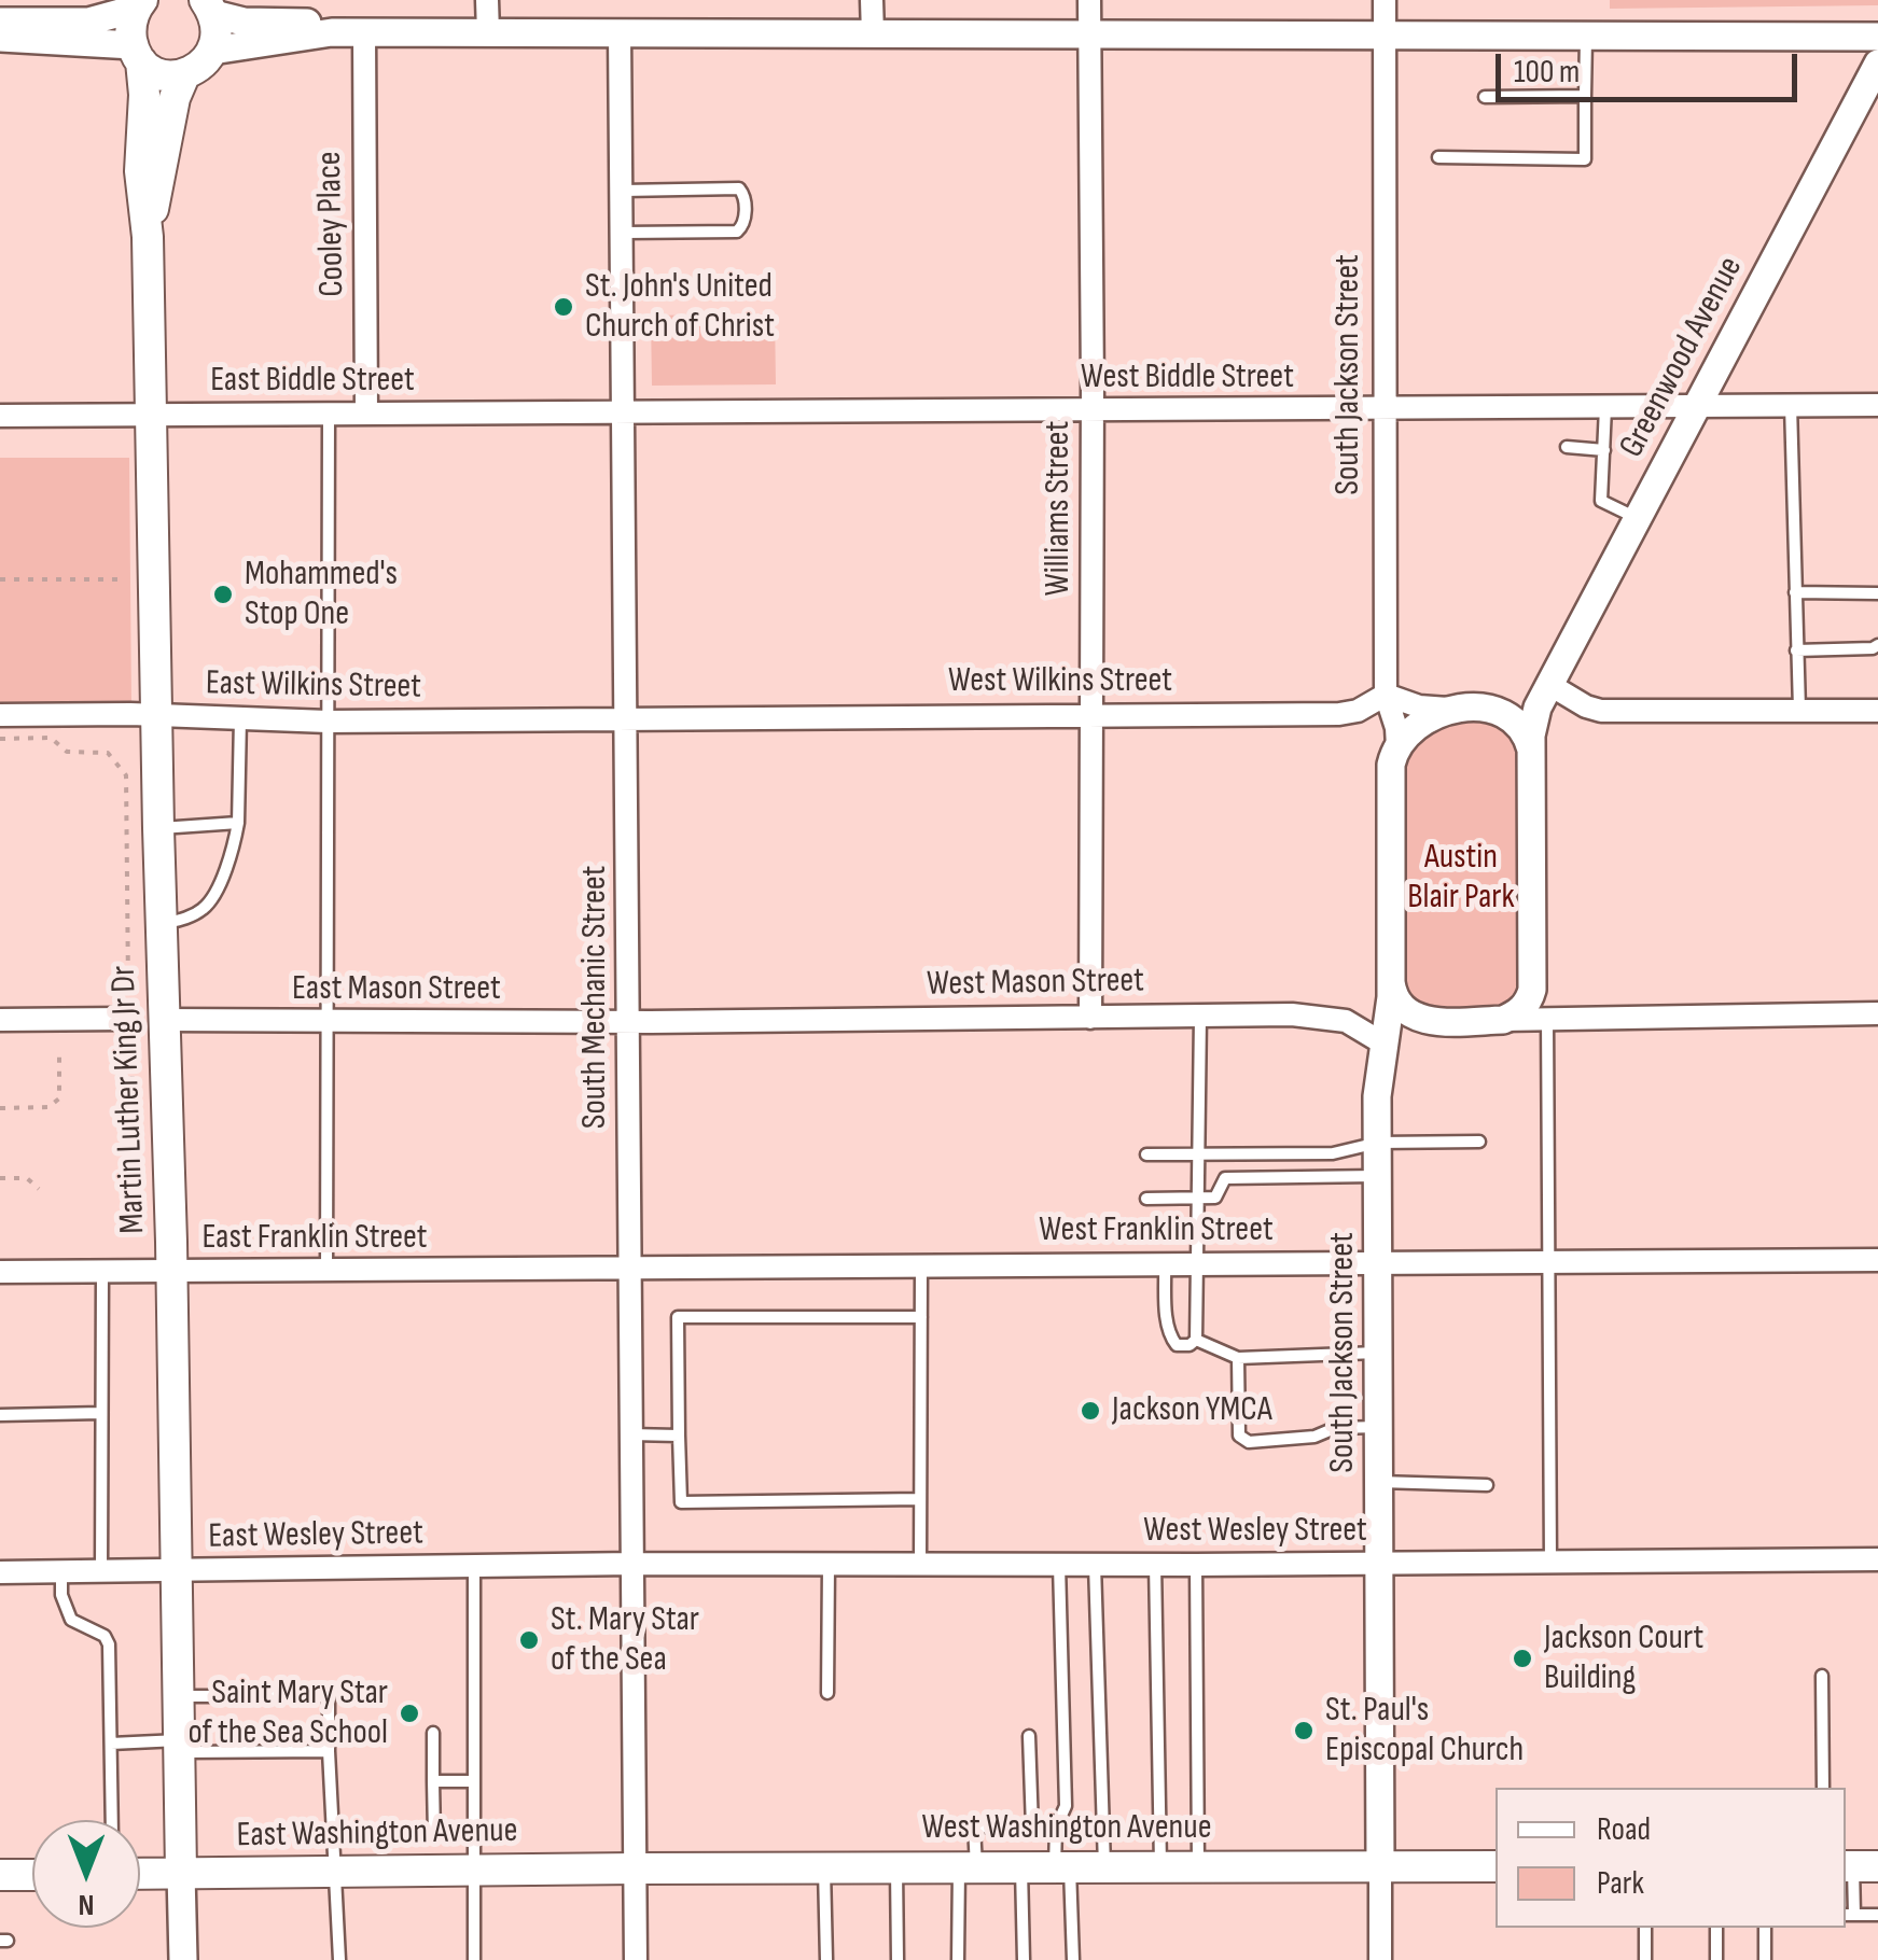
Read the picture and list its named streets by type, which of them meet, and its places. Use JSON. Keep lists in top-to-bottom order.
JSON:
{
  "streets": {
    "main road": ["Martin Luther King Jr Dr", "West Washington Avenue", "East Washington Avenue"],
    "street": [
      "Cooley Place",
      "Greenwood Avenue",
      "South Jackson Street",
      "West Biddle Street",
      "East Biddle Street",
      "Williams Street",
      "West Wilkins Street",
      "East Wilkins Street",
      "West Mason Street",
      "East Mason Street",
      "South Mechanic Street",
      "West Franklin Street",
      "East Franklin Street",
      "West Wesley Street",
      "East Wesley Street"
    ]
  },
  "crossings": [
    ["Cooley Place", "East Biddle Street"],
    ["Greenwood Avenue", "West Biddle Street"],
    ["South Jackson Street", "West Biddle Street"],
    ["South Jackson Street", "West Wilkins Street"],
    ["South Jackson Street", "West Mason Street"],
    ["South Jackson Street", "West Franklin Street"],
    ["South Jackson Street", "West Wesley Street"],
    ["South Jackson Street", "West Washington Avenue"],
    ["West Biddle Street", "East Biddle Street"],
    ["West Biddle Street", "Williams Street"],
    ["West Biddle Street", "South Mechanic Street"],
    ["East Biddle Street", "South Mechanic Street"],
    ["East Biddle Street", "Martin Luther King Jr Dr"],
    ["Williams Street", "West Wilkins Street"],
    ["Williams Street", "West Mason Street"],
    ["West Wilkins Street", "East Wilkins Street"],
    ["West Wilkins Street", "South Mechanic Street"],
    ["East Wilkins Street", "South Mechanic Street"],
    ["East Wilkins Street", "Martin Luther King Jr Dr"],
    ["West Mason Street", "East Mason Street"],
    ["West Mason Street", "South Mechanic Street"],
    ["East Mason Street", "South Mechanic Street"],
    ["East Mason Street", "Martin Luther King Jr Dr"],
    ["South Mechanic Street", "West Franklin Street"],
    ["South Mechanic Street", "East Franklin Street"],
    ["South Mechanic Street", "West Wesley Street"],
    ["South Mechanic Street", "East Wesley Street"],
    ["South Mechanic Street", "West Washington Avenue"],
    ["South Mechanic Street", "East Washington Avenue"],
    ["Martin Luther King Jr Dr", "East Franklin Street"],
    ["Martin Luther King Jr Dr", "East Wesley Street"],
    ["Martin Luther King Jr Dr", "East Washington Avenue"],
    ["West Franklin Street", "East Franklin Street"],
    ["West Wesley Street", "East Wesley Street"],
    ["West Washington Avenue", "East Washington Avenue"]
  ],
  "parks": ["Austin Blair Park"],
  "places": [
    "St. John's United Church of Christ",
    "Mohammed's Stop One",
    "Jackson YMCA",
    "St. Mary Star of the Sea",
    "Jackson Court Building",
    "Saint Mary Star of the Sea School",
    "St. Paul's Episcopal Church"
  ],
  "legend": ["Road", "Park"],
  "scale_bar": "100 m",
  "north": "bottom"
}
